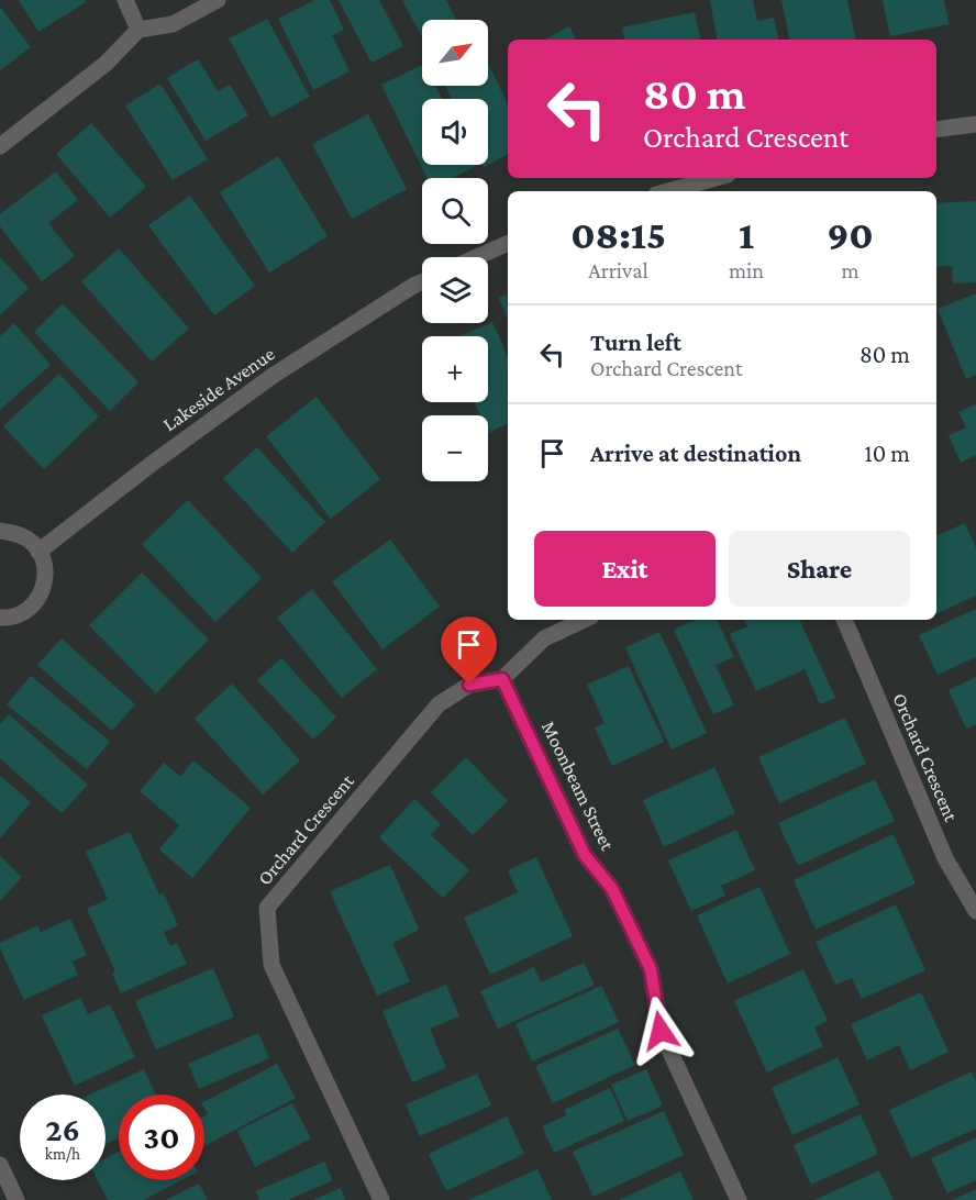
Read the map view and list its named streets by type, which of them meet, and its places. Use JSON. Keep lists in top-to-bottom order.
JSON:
{
  "streets": {
    "street": ["Lakeside Avenue", "Orchard Crescent", "Moonbeam Street"]
  },
  "crossings": [
    ["Orchard Crescent", "Moonbeam Street"]
  ],
  "north": "top right",
  "page": {
    "map_buttons": ["+", "−"],
    "turn": ["80 m", "Orchard Crescent"],
    "eta": [
      "08:15",
      "Arrival",
      "1",
      "min",
      "90",
      "m"
    ],
    "list": [
      {
        "name": "Turn left",
        "note": "Orchard Crescent",
        "value": "80 m"
      },
      {
        "name": "Arrive at destination",
        "value": "10 m"
      }
    ],
    "buttons": ["Exit", "Share"],
    "speed": "26 km/h",
    "limit": "30"
  }
}
